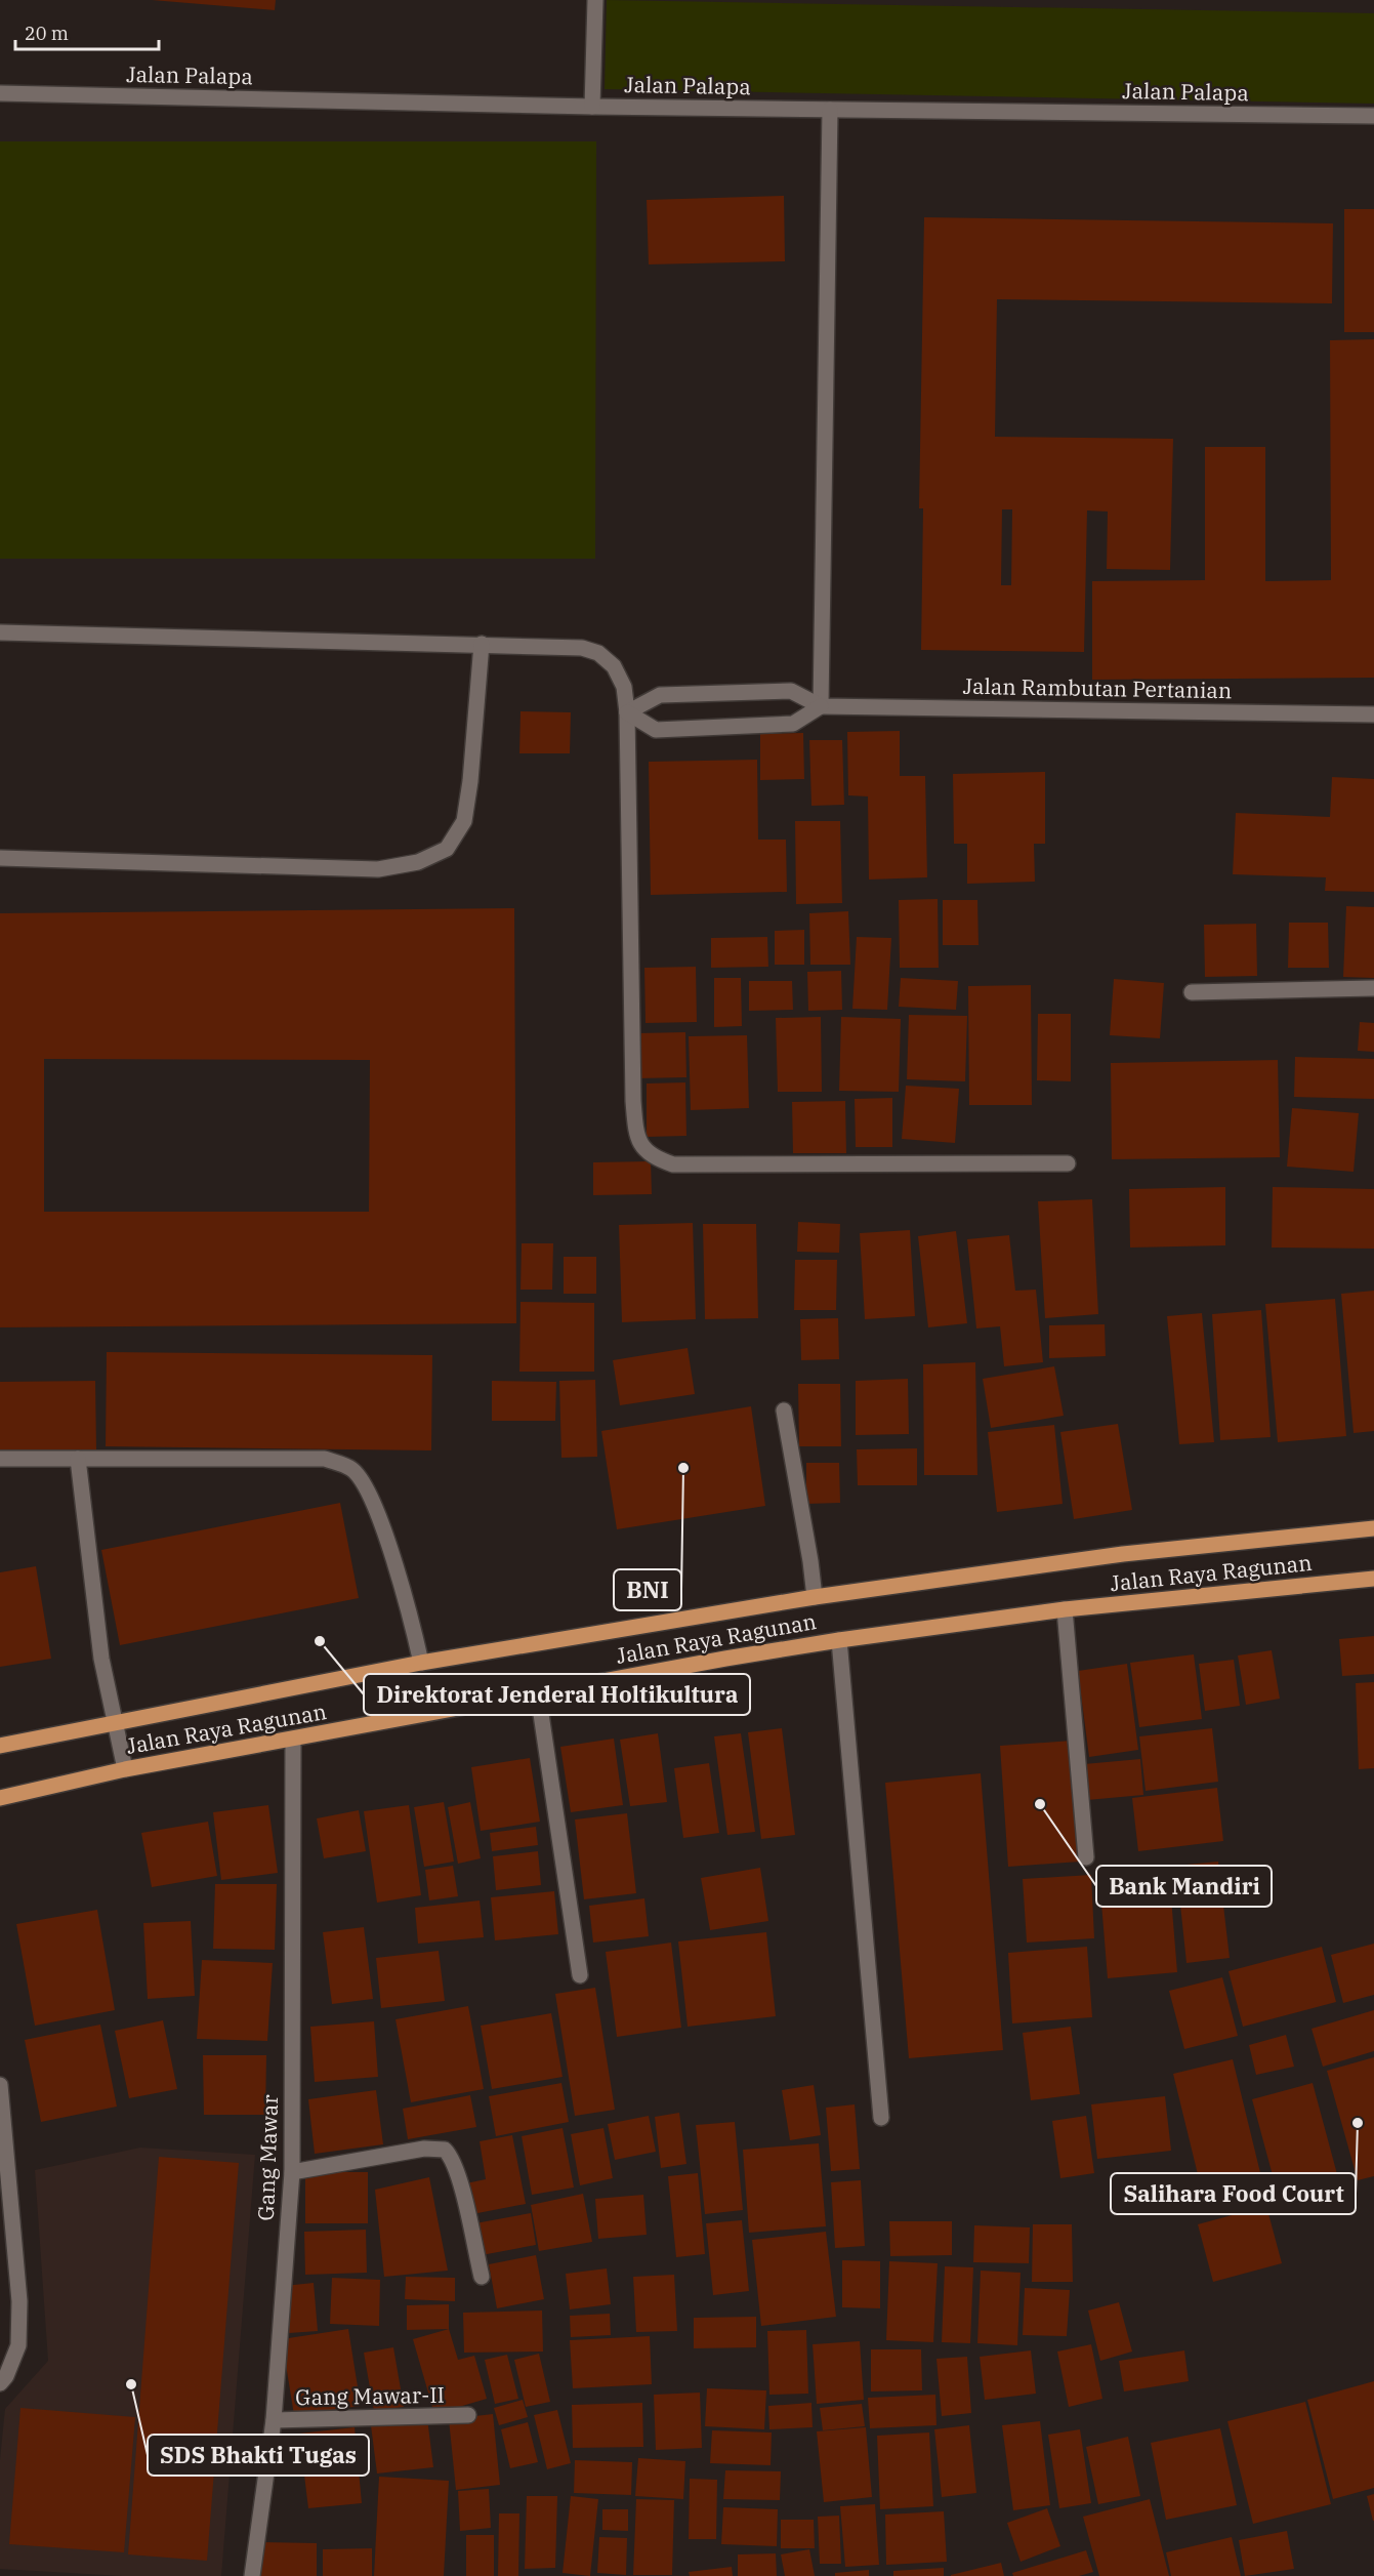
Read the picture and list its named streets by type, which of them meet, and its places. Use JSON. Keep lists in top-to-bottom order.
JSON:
{
  "streets": {
    "main road": ["Jalan Raya Ragunan"],
    "street": [
      "Jalan Palapa",
      "Jalan Rambutan Pertanian",
      "Gang Mawar",
      "Gang Mawar-II"
    ]
  },
  "crossings": [
    ["Jalan Raya Ragunan", "Gang Mawar"],
    ["Gang Mawar", "Gang Mawar-II"]
  ],
  "places": [
    "BNI",
    "Direktorat Jenderal Holtikultura",
    "Bank Mandiri",
    "Salihara Food Court",
    "SDS Bhakti Tugas"
  ],
  "scale_bar": "20 m"
}
